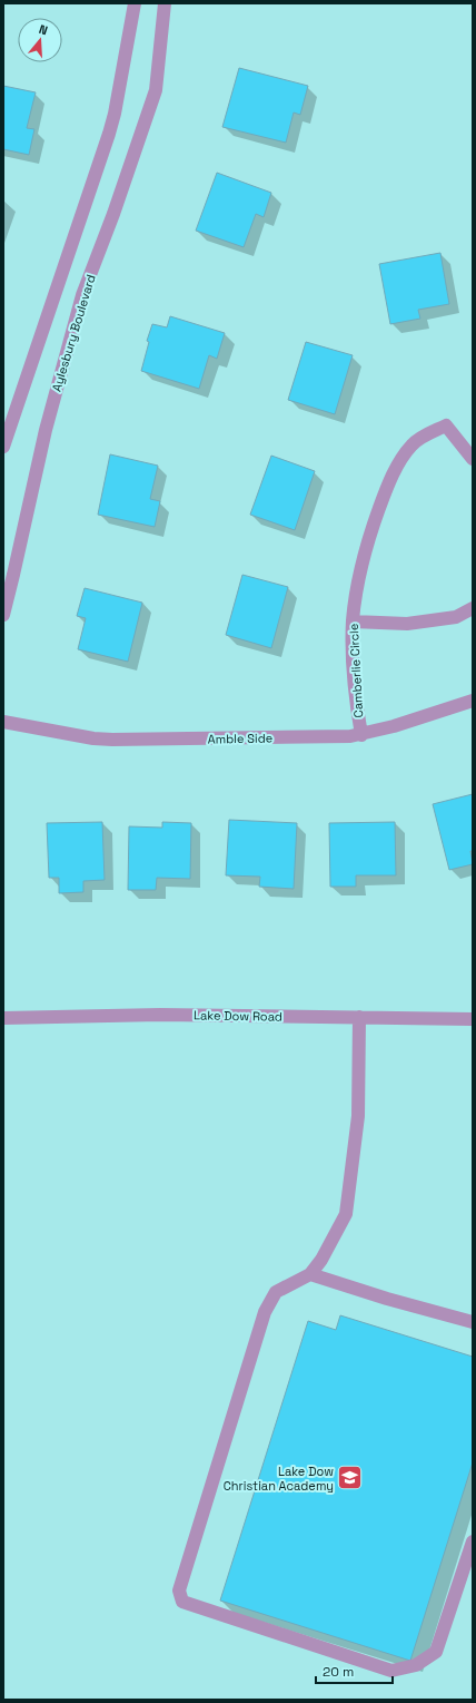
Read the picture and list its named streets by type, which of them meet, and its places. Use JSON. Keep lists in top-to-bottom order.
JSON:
{
  "streets": {
    "street": [
      "Aylesbury Boulevard",
      "Camberlie Circle",
      "Amble Side",
      "Lake Dow Road"
    ]
  },
  "crossings": [
    ["Camberlie Circle", "Amble Side"]
  ],
  "places": {
    "school or university": ["Lake Dow Christian Academy"]
  },
  "scale_bar": "20 m",
  "north": "top"
}
